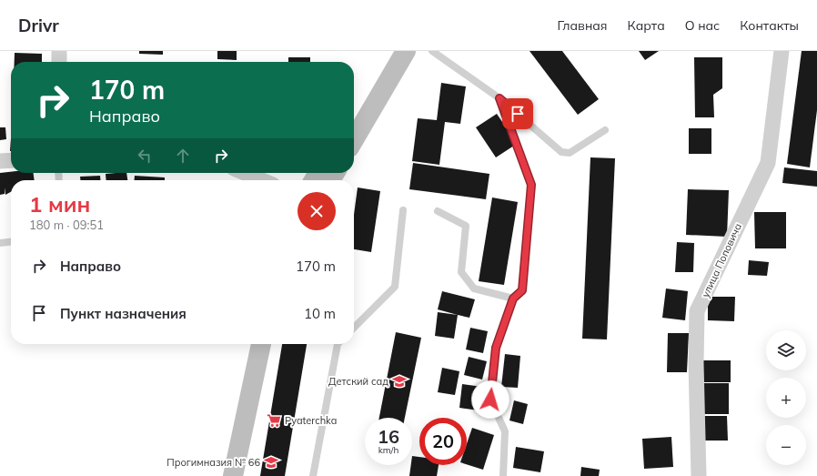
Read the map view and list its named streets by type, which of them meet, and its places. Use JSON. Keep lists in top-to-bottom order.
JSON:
{
  "streets": {
    "street": ["улица Поповича"]
  },
  "places": {
    "school or university": ["Детский сад", "Прогимназия № 66"],
    "supermarket": ["Pyaterchka"]
  },
  "page": {
    "header": "Drivr",
    "nav": [
      "Главная",
      "Карта",
      "О нас",
      "Контакты"
    ],
    "turn": ["170 m", "Направо"],
    "heading": ["1 мин", "180 m · 09:51"],
    "list": [
      {
        "name": "Направо",
        "value": "170 m"
      },
      {
        "name": "Пункт назначения",
        "value": "10 m"
      }
    ],
    "map_buttons": ["+", "−"],
    "speed": "16 km/h",
    "limit": "20"
  }
}
